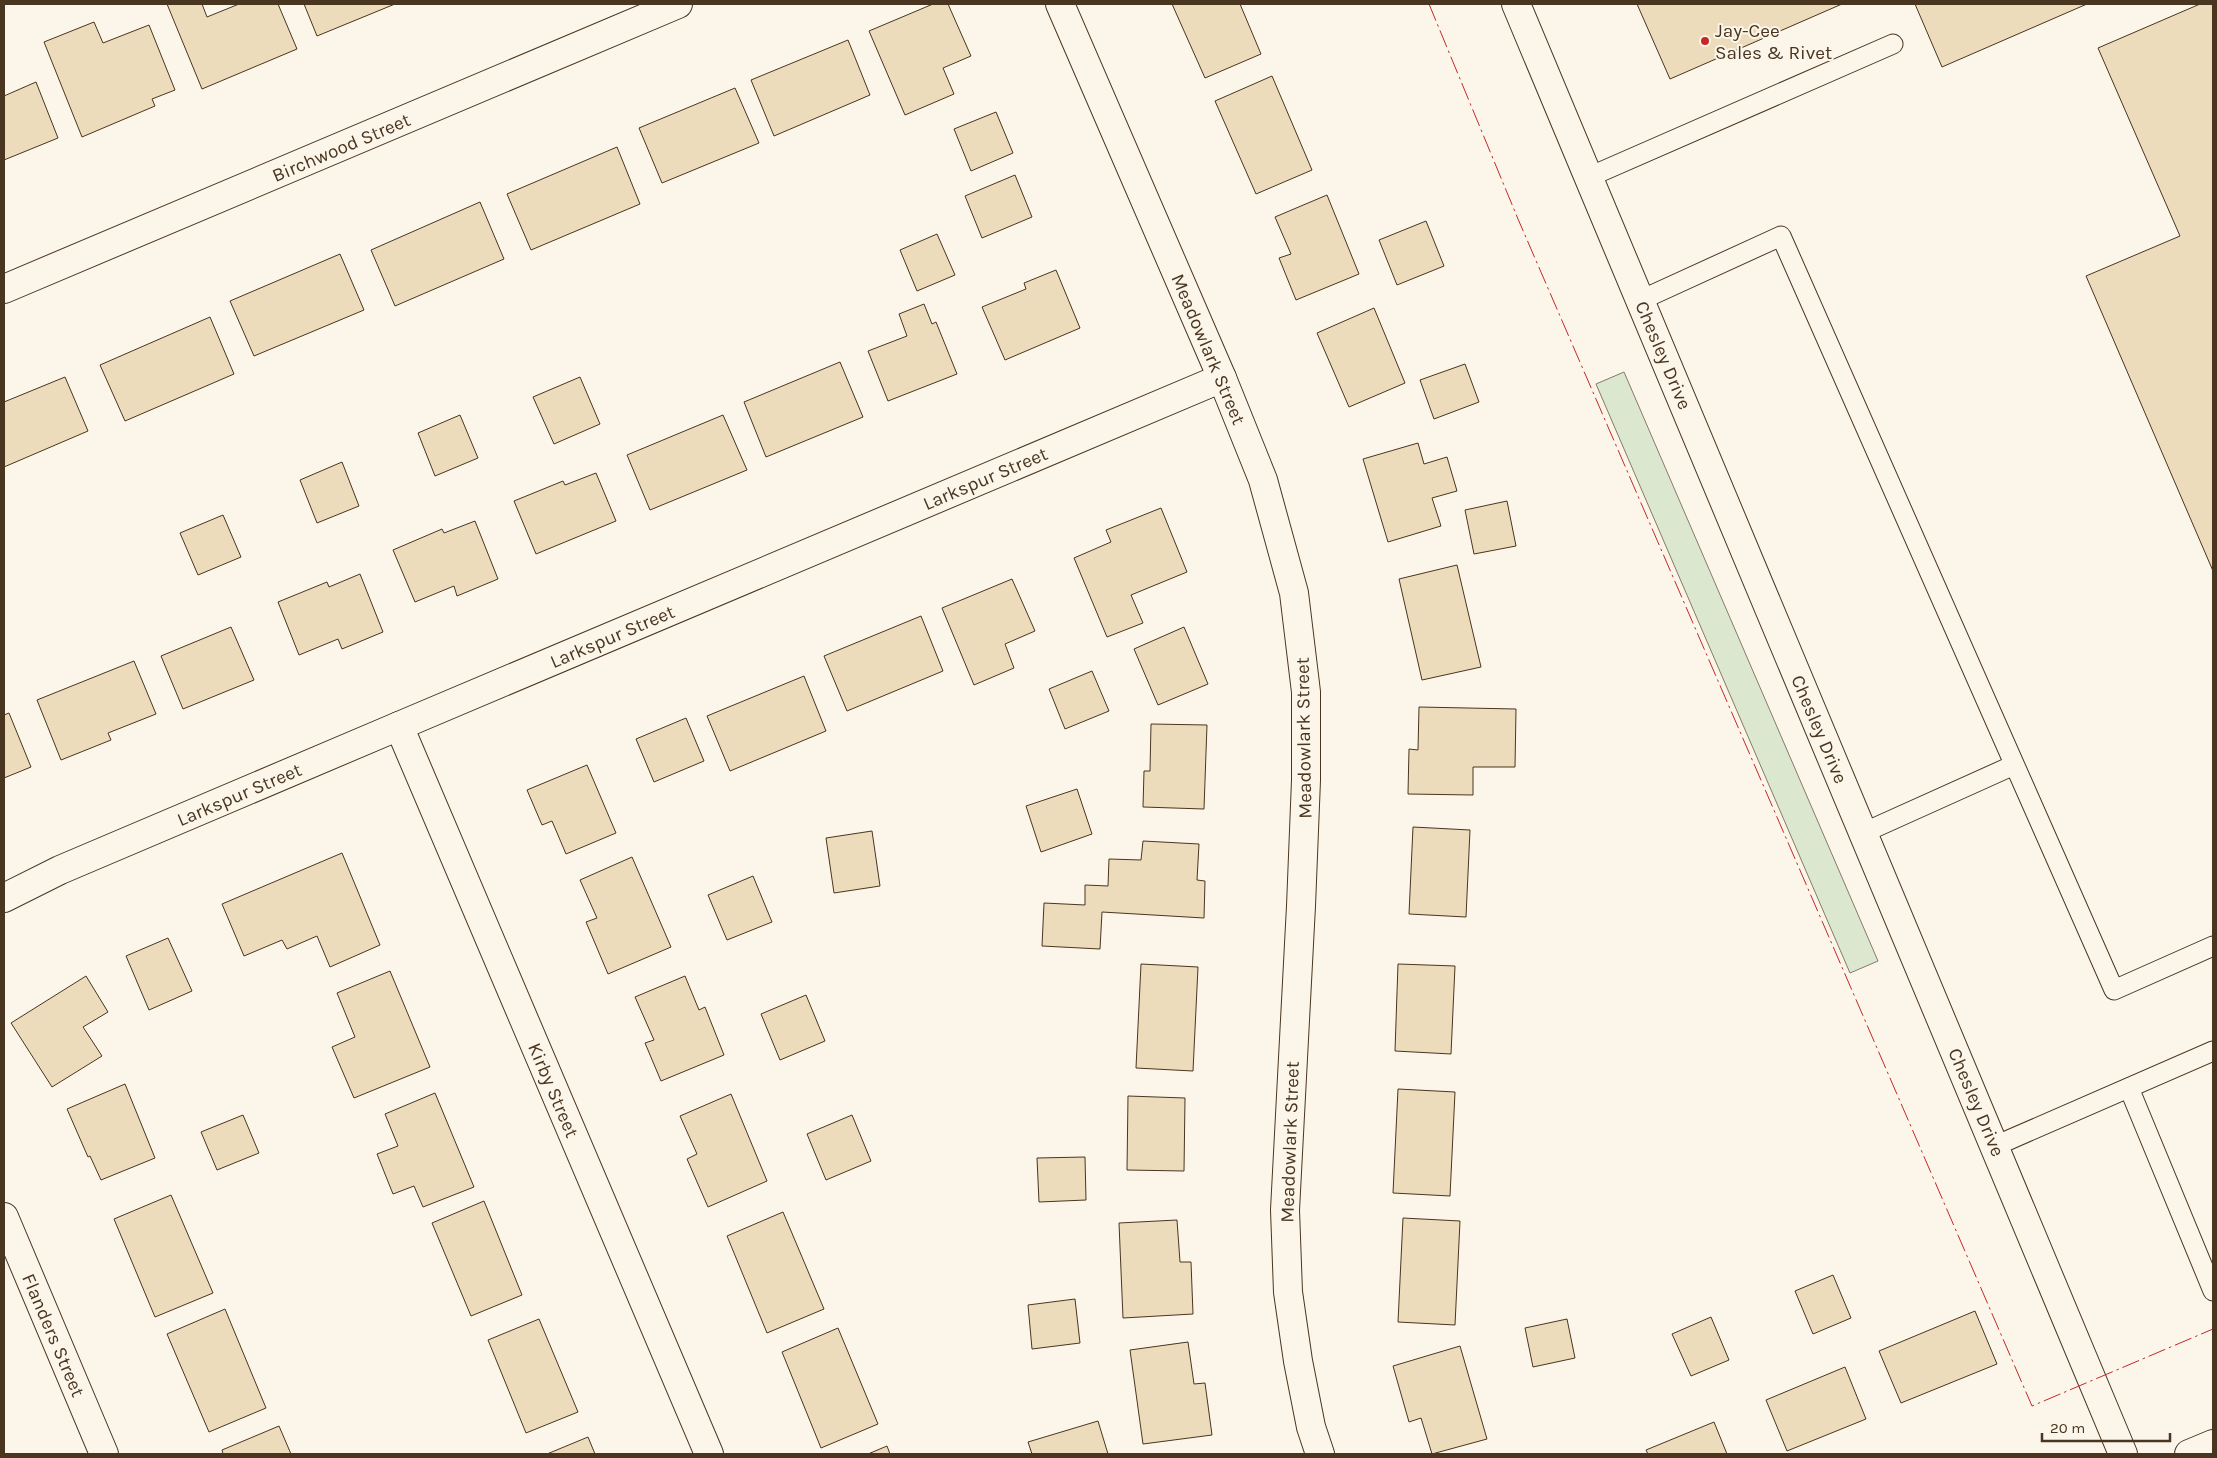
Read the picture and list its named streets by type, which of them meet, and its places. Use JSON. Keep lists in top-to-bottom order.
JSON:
{
  "streets": {
    "street": [
      "Birchwood Street",
      "Meadowlark Street",
      "Chesley Drive",
      "Larkspur Street",
      "Kirby Street",
      "Flanders Street"
    ]
  },
  "crossings": [
    ["Meadowlark Street", "Larkspur Street"],
    ["Larkspur Street", "Kirby Street"]
  ],
  "places": ["Jay-Cee Sales & Rivet"],
  "scale_bar": "20 m"
}
